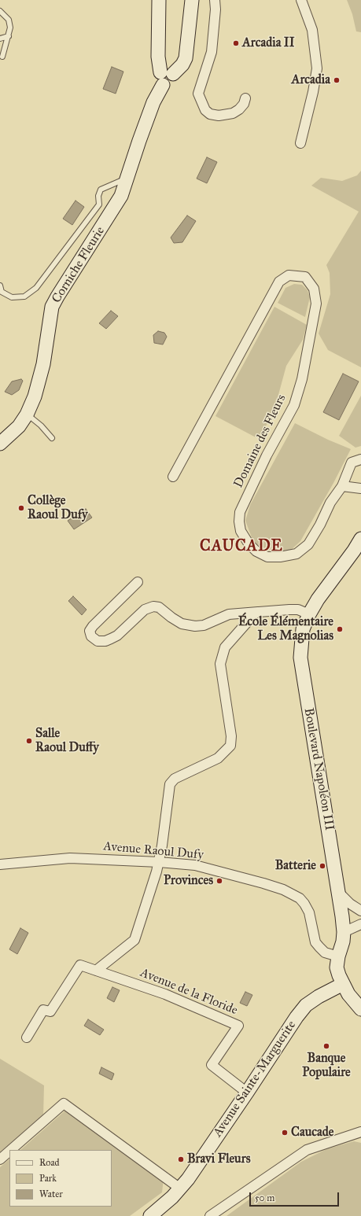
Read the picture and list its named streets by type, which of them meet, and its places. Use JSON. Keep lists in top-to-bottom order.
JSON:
{
  "streets": {
    "main road": ["Corniche Fleurie", "Boulevard Napoléon III", "Avenue Sainte-Marguerite"],
    "street": ["Domaine des Fleurs", "Avenue Raoul Dufy", "Avenue de la Floride"]
  },
  "crossings": [
    ["Boulevard Napoléon III", "Avenue Raoul Dufy"],
    ["Boulevard Napoléon III", "Avenue Sainte-Marguerite"],
    ["Avenue de la Floride", "Avenue Sainte-Marguerite"]
  ],
  "districts": ["CAUCADE"],
  "places": [
    "Arcadia II",
    "Arcadia",
    "Collège Raoul Dufy",
    "École Élémentaire Les Magnolias",
    "Salle Raoul Duffy",
    "Batterie",
    "Provinces",
    "Banque Populaire",
    "Caucade",
    "Bravi Fleurs"
  ],
  "legend": ["Road", "Park", "Water"],
  "scale_bar": "50 m"
}
